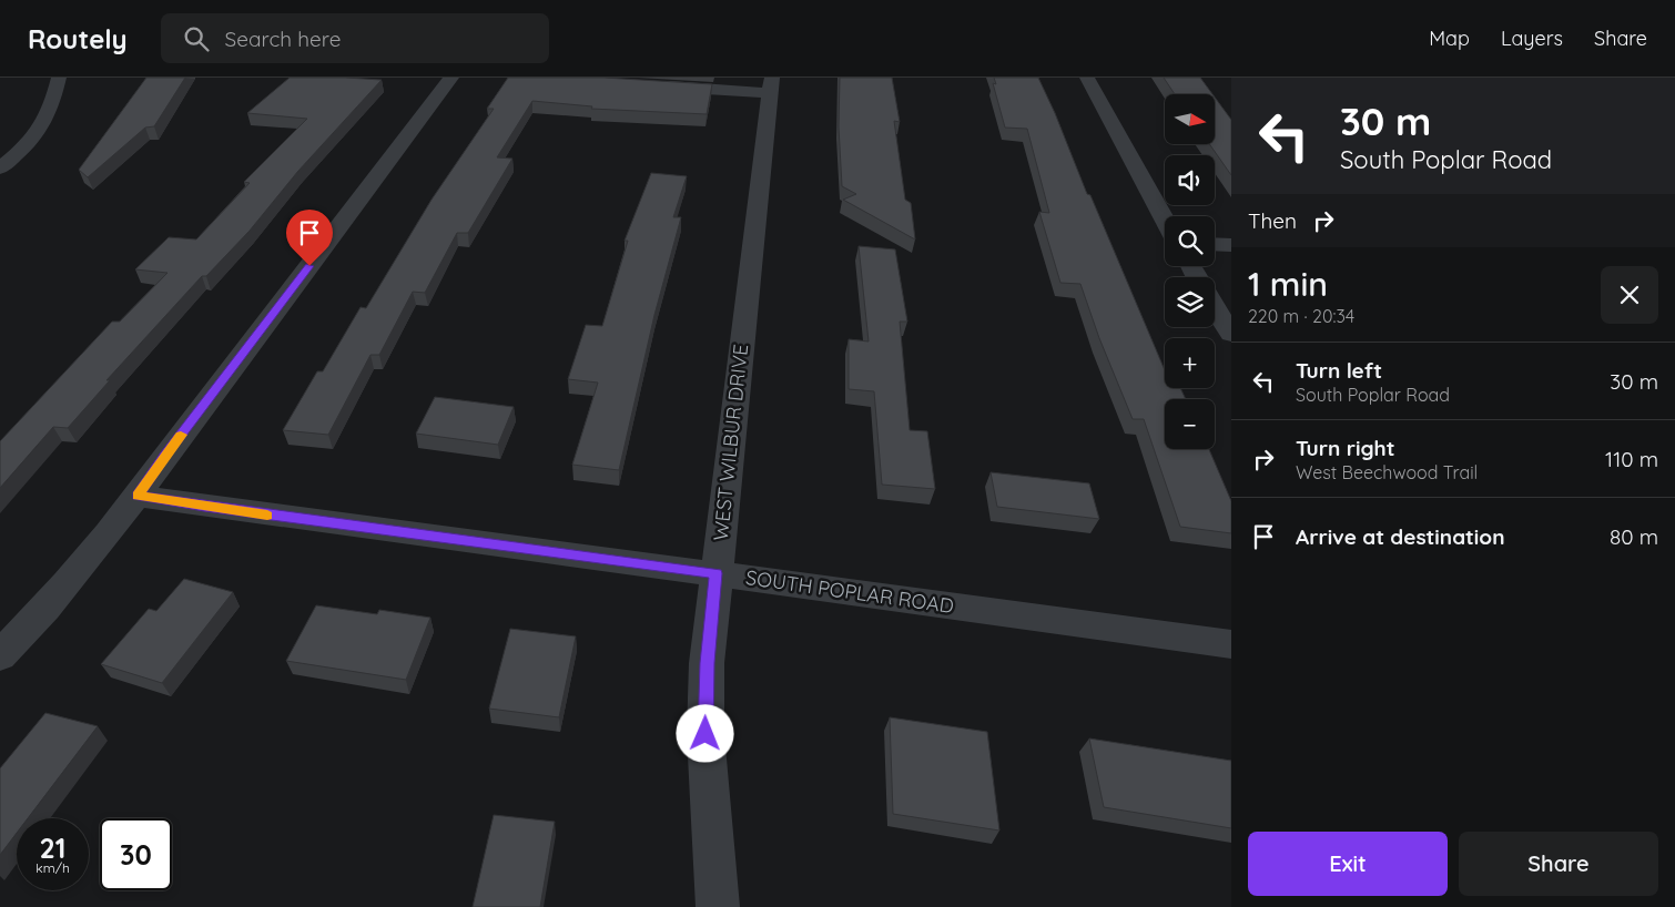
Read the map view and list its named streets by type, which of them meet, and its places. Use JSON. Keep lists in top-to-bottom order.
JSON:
{
  "streets": {
    "street": ["WEST WILBUR DRIVE", "SOUTH POPLAR ROAD"]
  },
  "crossings": [
    ["WEST WILBUR DRIVE", "SOUTH POPLAR ROAD"]
  ],
  "north": "right",
  "page": {
    "header": "Routely",
    "search": "Search here",
    "nav": ["Map", "Layers", "Share"],
    "turn": ["30 m", "South Poplar Road"],
    "map_buttons": ["+", "−"],
    "then": "Then",
    "heading": ["1 min", "220 m · 20:34"],
    "list": [
      {
        "name": "Turn left",
        "note": "South Poplar Road",
        "value": "30 m"
      },
      {
        "name": "Turn right",
        "note": "West Beechwood Trail",
        "value": "110 m"
      },
      {
        "name": "Arrive at destination",
        "value": "80 m"
      }
    ],
    "speed": "21 km/h",
    "limit": "30",
    "buttons": ["Exit", "Share"]
  }
}
